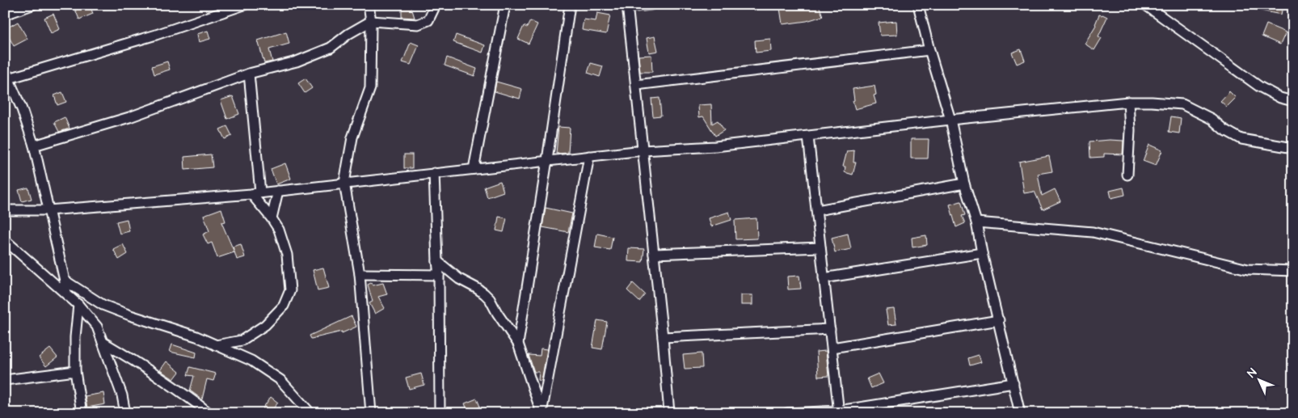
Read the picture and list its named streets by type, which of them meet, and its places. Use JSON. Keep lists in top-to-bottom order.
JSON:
{
  "north": "top left"
}
